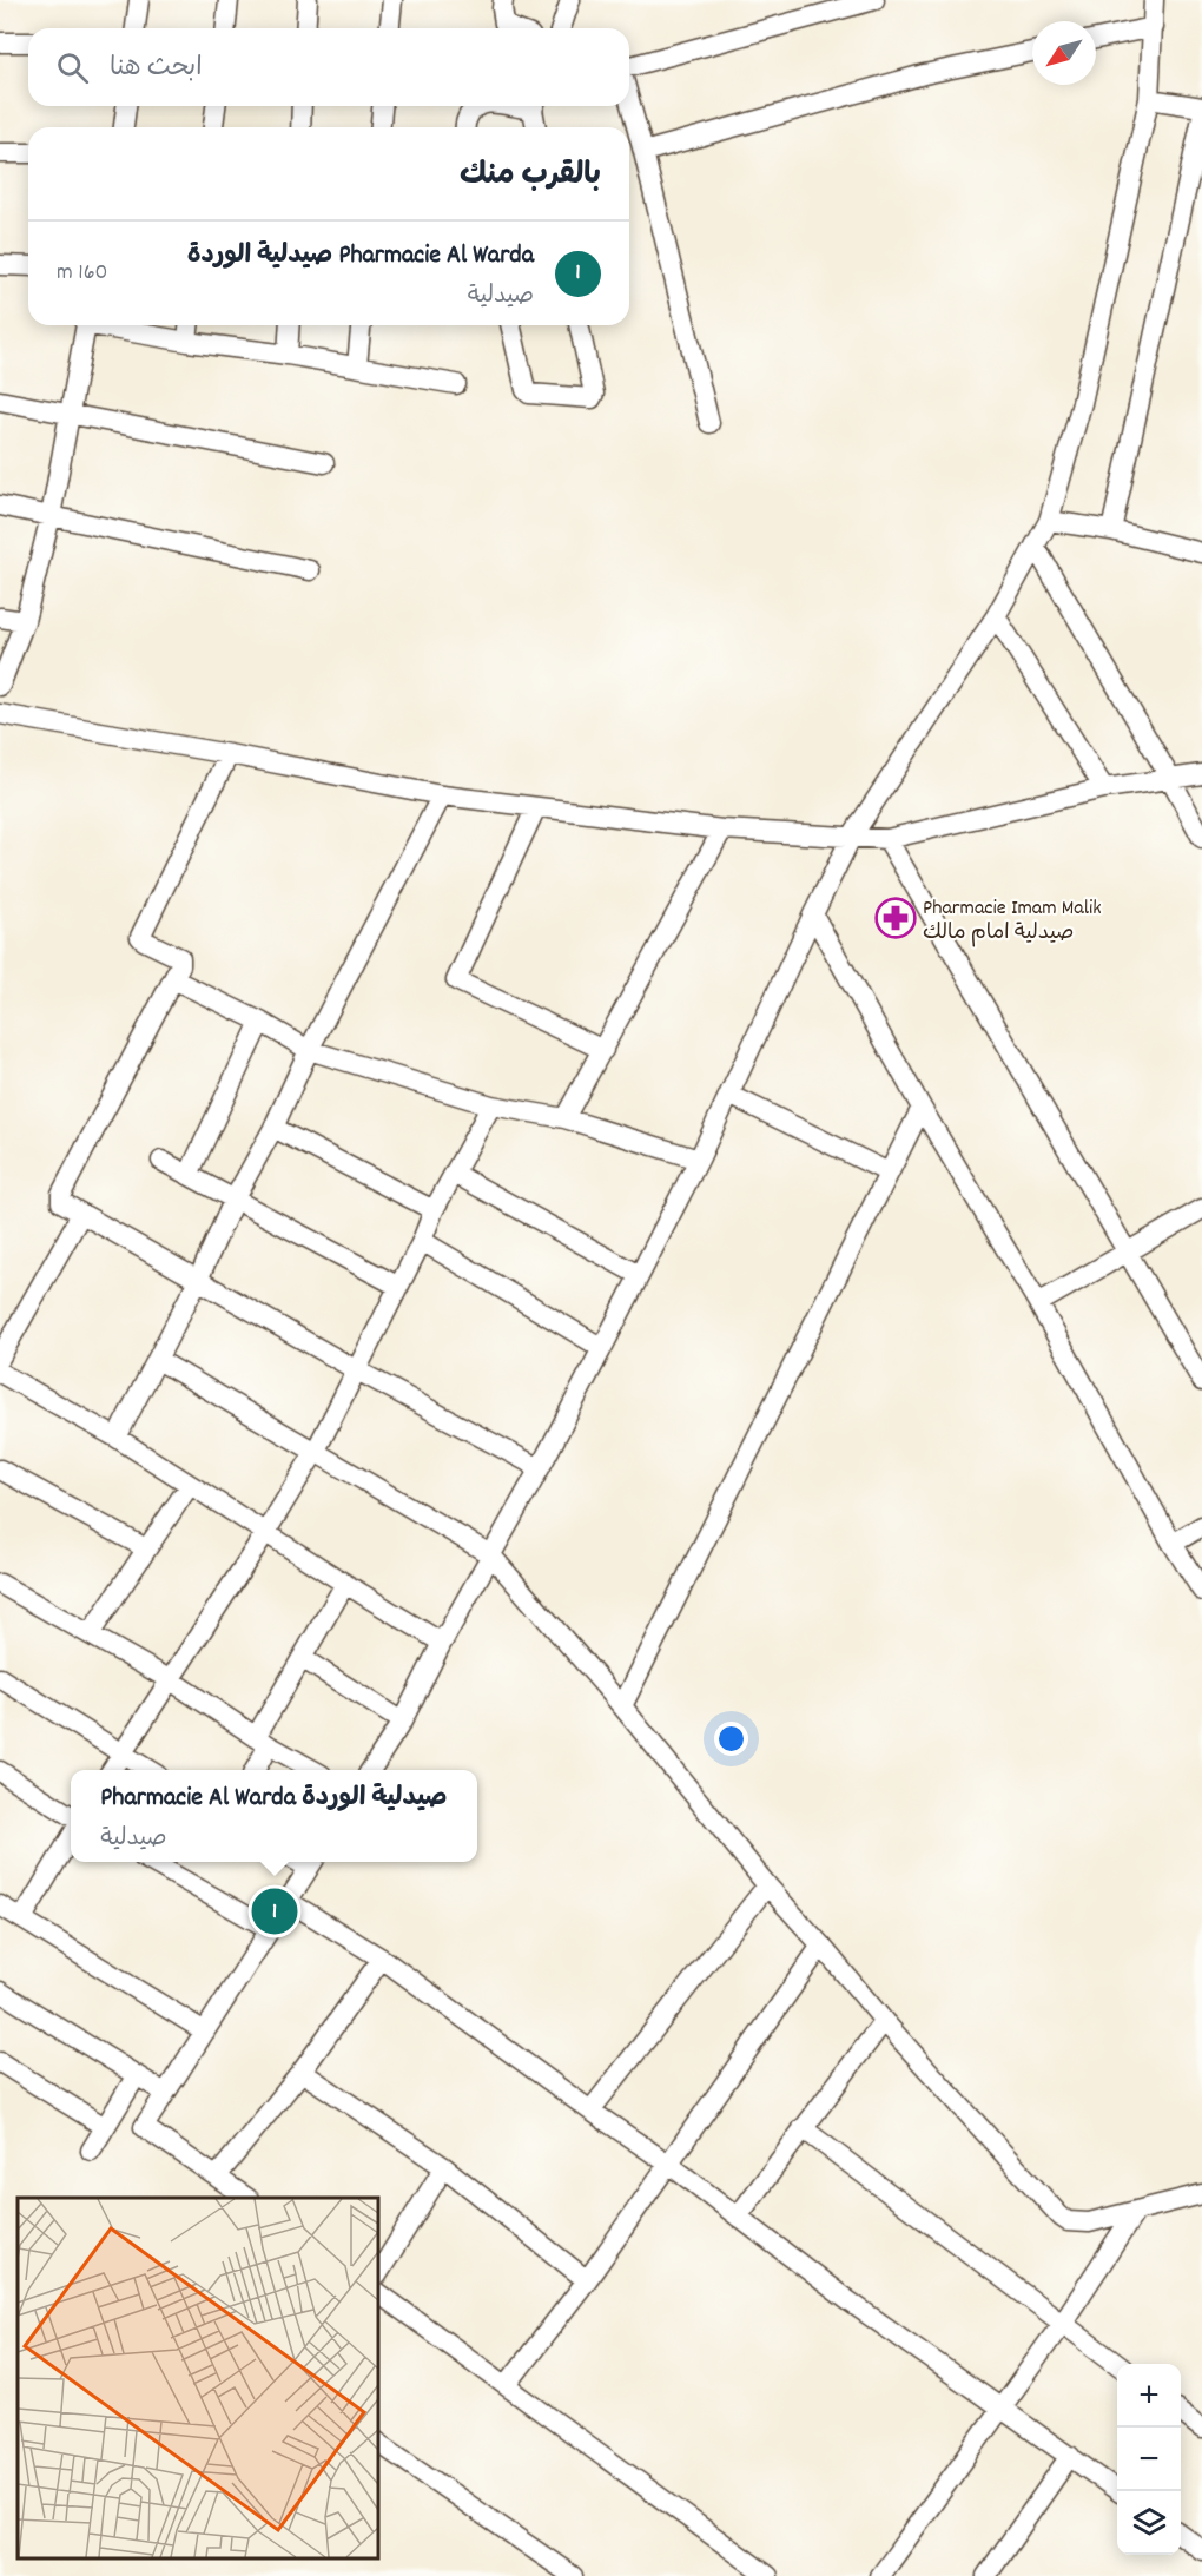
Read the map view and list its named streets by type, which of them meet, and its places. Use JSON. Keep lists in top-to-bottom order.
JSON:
{
  "places": {
    "pharmacy": ["Pharmacie Imam Malik صيدلية امام مالك"]
  },
  "north": "bottom left",
  "page": {
    "search": "ابحث هنا",
    "heading": "بالقرب منك",
    "list": [
      {
        "mark": "1",
        "name": "Pharmacie Al Warda صيدلية الوردة",
        "note": "صيدلية",
        "value": "160 m"
      }
    ],
    "popup": ["Pharmacie Al Warda صيدلية الوردة", "صيدلية"],
    "pins": "1",
    "map_buttons": ["+", "−"]
  }
}
